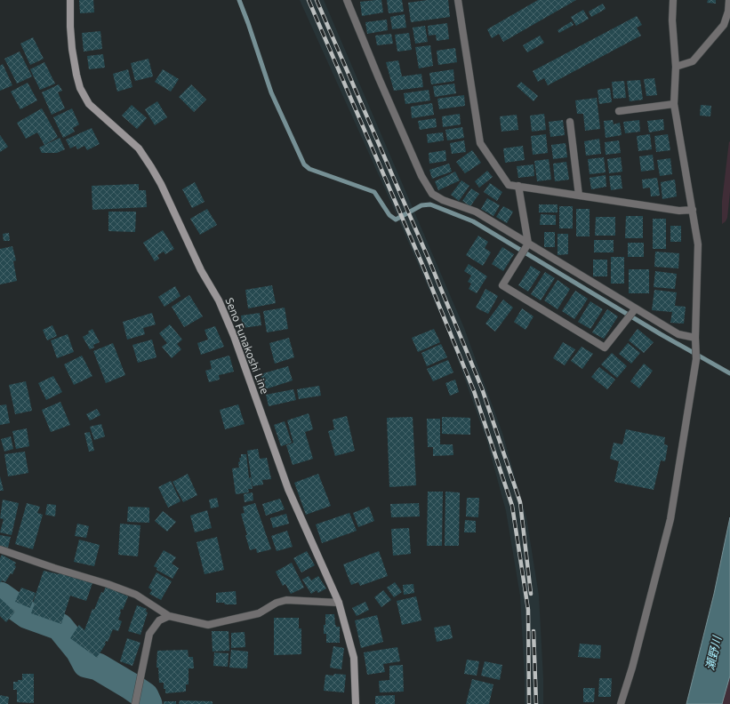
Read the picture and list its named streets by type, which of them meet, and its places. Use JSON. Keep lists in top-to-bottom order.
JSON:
{
  "streets": {
    "main road": ["Seno Funakoshi Line"]
  },
  "water": ["瀬野川"]
}
